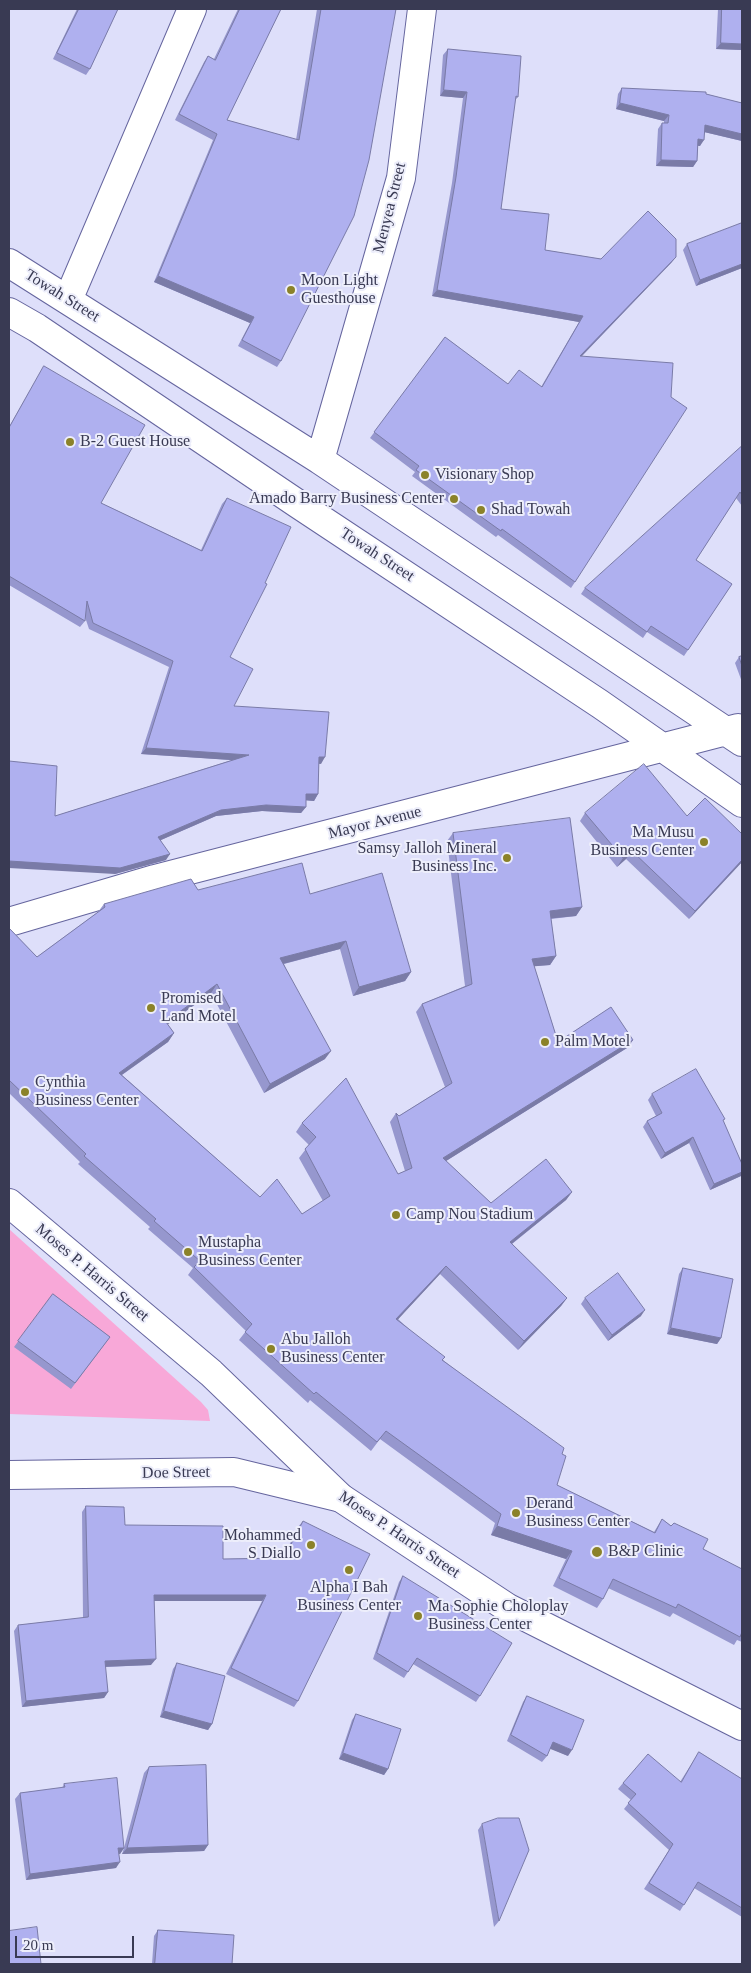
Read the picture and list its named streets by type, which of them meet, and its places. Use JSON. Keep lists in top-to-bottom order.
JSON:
{
  "streets": {
    "main road": [
      "Menyea Street",
      "Towah Street",
      "Mayor Avenue",
      "Moses P. Harris Street",
      "Doe Street"
    ]
  },
  "crossings": [
    ["Menyea Street", "Towah Street"],
    ["Towah Street", "Mayor Avenue"],
    ["Moses P. Harris Street", "Doe Street"]
  ],
  "places": [
    "Moon Light Guesthouse",
    "B-2 Guest House",
    "Visionary Shop",
    "Amado Barry Business Center",
    "Shad Towah",
    "Ma Musu Business Center",
    "Samsy Jalloh Mineral Business Inc.",
    "Promised Land Motel",
    "Palm Motel",
    "Cynthia Business Center",
    "Camp Nou Stadium",
    "Mustapha Business Center",
    "Abu Jalloh Business Center",
    "Derand Business Center",
    "Mohammed S Diallo",
    "B&P Clinic",
    "Alpha I Bah Business Center",
    "Ma Sophie Choloplay Business Center"
  ],
  "scale_bar": "20 m"
}
